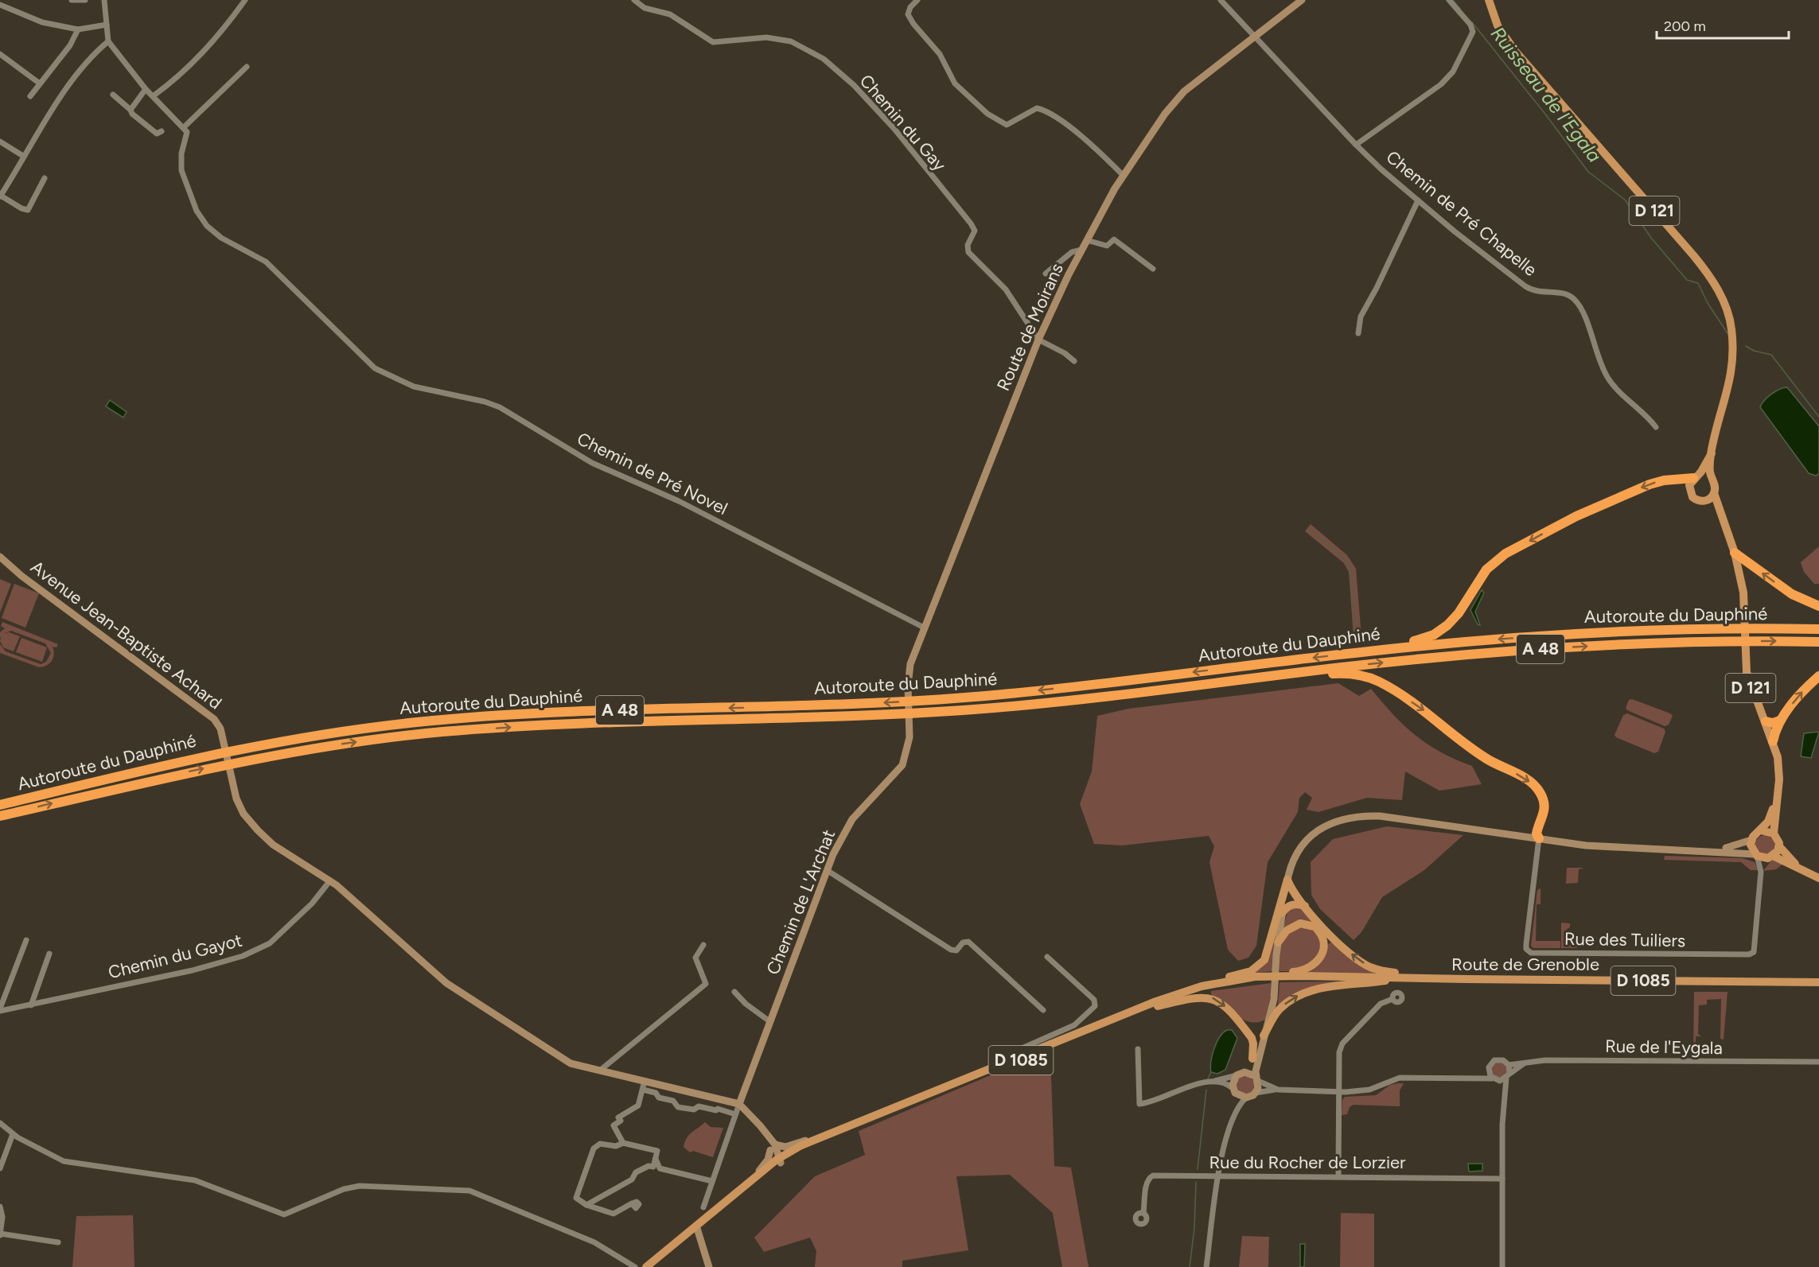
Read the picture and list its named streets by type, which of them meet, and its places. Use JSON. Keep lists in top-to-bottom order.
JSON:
{
  "streets": {
    "highway": ["Autoroute du Dauphiné", "A 48"],
    "main road": ["D 121", "Route de Grenoble", "D 1085"],
    "street": [
      "Chemin du Gay",
      "Chemin de Pré Chapelle",
      "Route de Moirans",
      "Chemin de Pré Novel",
      "Avenue Jean-Baptiste Achard",
      "Chemin de L'Archat",
      "Rue des Tuiliers",
      "Chemin du Gayot",
      "Rue de l'Eygala",
      "Rue du Rocher de Lorzier"
    ]
  },
  "crossings": [
    ["Chemin du Gay", "Route de Moirans"],
    ["D 121", "Rue des Tuiliers"],
    ["Chemin de Pré Chapelle", "Route de Moirans"],
    ["Route de Moirans", "Chemin de Pré Novel"],
    ["Route de Moirans", "Chemin de L'Archat"],
    ["Chemin de Pré Novel", "Chemin de L'Archat"],
    ["Avenue Jean-Baptiste Achard", "Chemin de L'Archat"],
    ["Avenue Jean-Baptiste Achard", "Chemin du Gayot"],
    ["Route de Grenoble", "D 1085"]
  ],
  "water": ["Ruisseau de l'Egala"],
  "scale_bar": "200 m"
}
